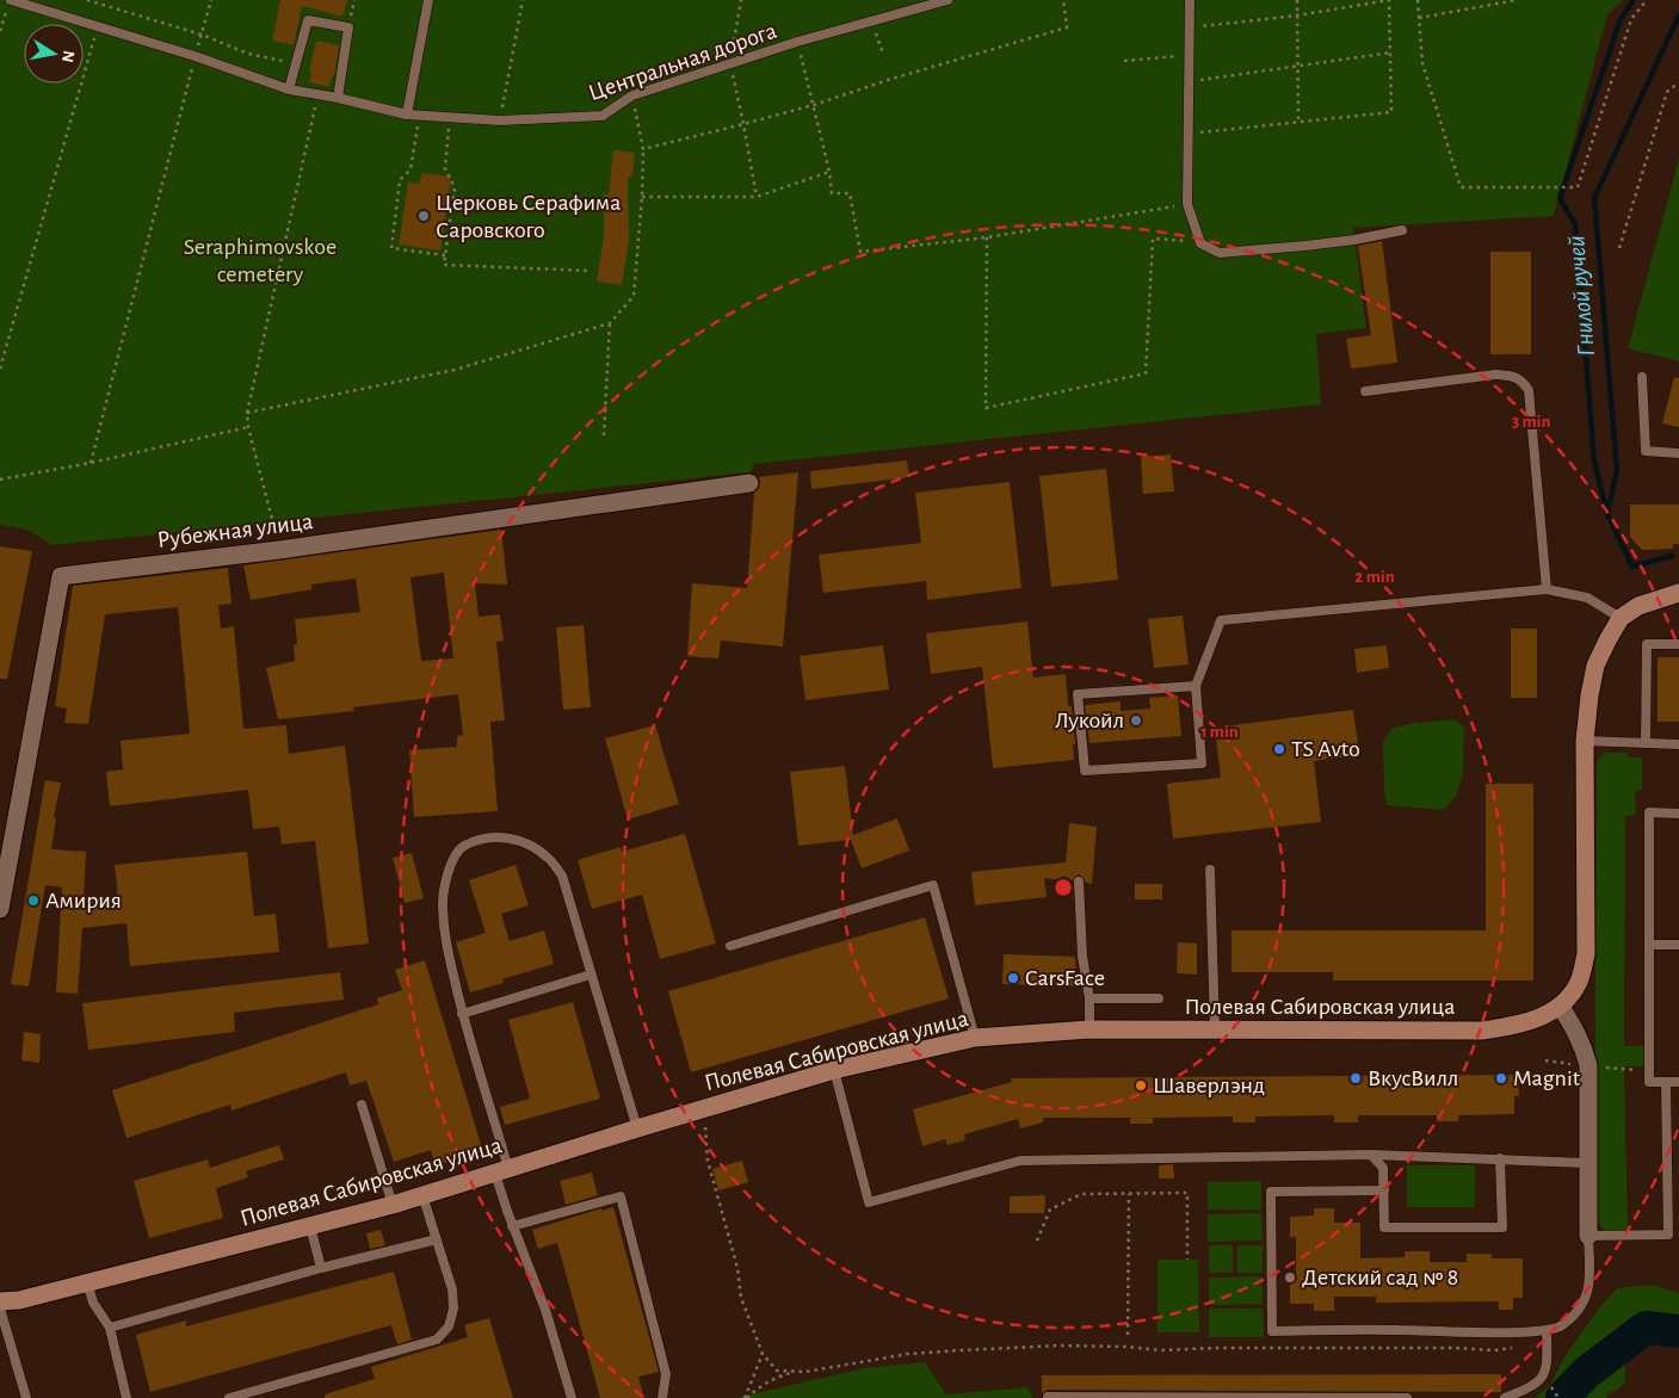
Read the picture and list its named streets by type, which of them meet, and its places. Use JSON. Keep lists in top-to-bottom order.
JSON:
{
  "streets": {
    "street": ["Рубежная улица", "Полевая Сабировская улица"],
    "lane": ["Центральная дорога"]
  },
  "water": ["Гнилой ручей"],
  "parks": ["Seraphimovskoe cemetery"],
  "places": [
    "Церковь Серафима Саровского",
    "Лукойл",
    "TS Avto",
    "Амирия",
    "CarsFace",
    "ВкусВилл",
    "Magnit",
    "Шаверлэнд",
    "Детский сад № 8"
  ],
  "north": "right",
  "rings": ["3 min", "2 min", "1 min"]
}
